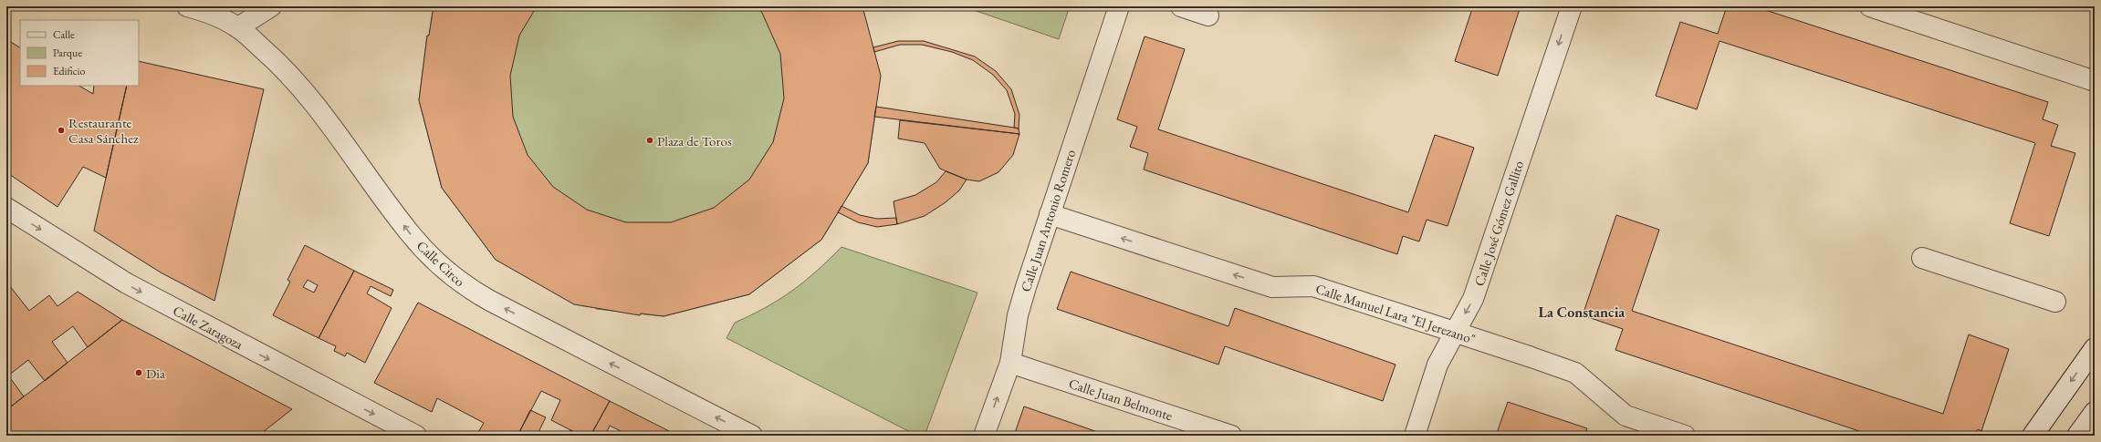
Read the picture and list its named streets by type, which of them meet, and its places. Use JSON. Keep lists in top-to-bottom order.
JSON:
{
  "streets": {
    "street": [
      "Calle Juan Antonio Romero",
      "Calle José Gómez Gallito",
      "Calle Circo",
      "Calle Manuel Lara \"El Jerezano\"",
      "Calle Zaragoza",
      "Calle Juan Belmonte"
    ]
  },
  "crossings": [
    ["Calle Juan Antonio Romero", "Calle Manuel Lara \"El Jerezano\""],
    ["Calle Juan Antonio Romero", "Calle Juan Belmonte"],
    ["Calle José Gómez Gallito", "Calle Manuel Lara \"El Jerezano\""]
  ],
  "one_way": [
    "Calle José Gómez Gallito",
    "Calle Circo",
    "Calle Manuel Lara \"El Jerezano\"",
    "Calle Zaragoza"
  ],
  "districts": ["La Constancia"],
  "places": ["Restaurante Casa Sánchez", "Plaza de Toros", "Dia"],
  "legend": ["Calle", "Parque", "Edificio"]
}
